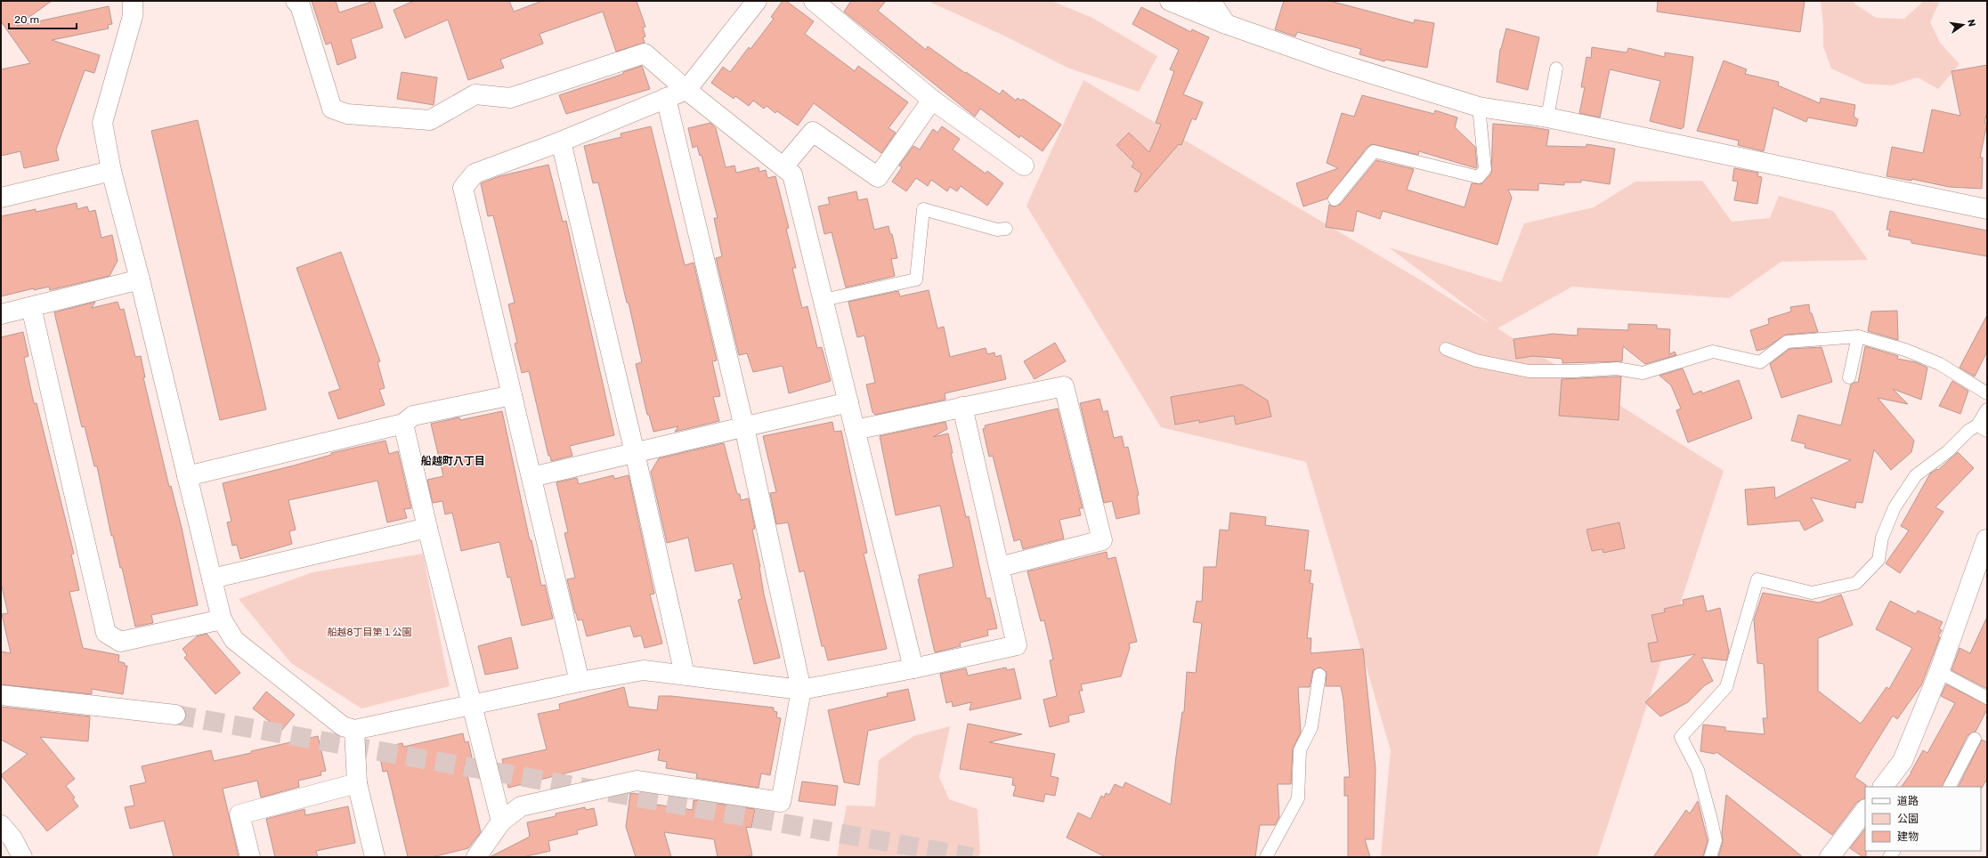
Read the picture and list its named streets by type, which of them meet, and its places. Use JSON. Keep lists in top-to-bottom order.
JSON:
{
  "districts": ["船越町八丁目"],
  "parks": ["船越8丁目第１公園"],
  "legend": ["道路", "公園", "建物"],
  "scale_bar": "20 m",
  "north": "right"
}
